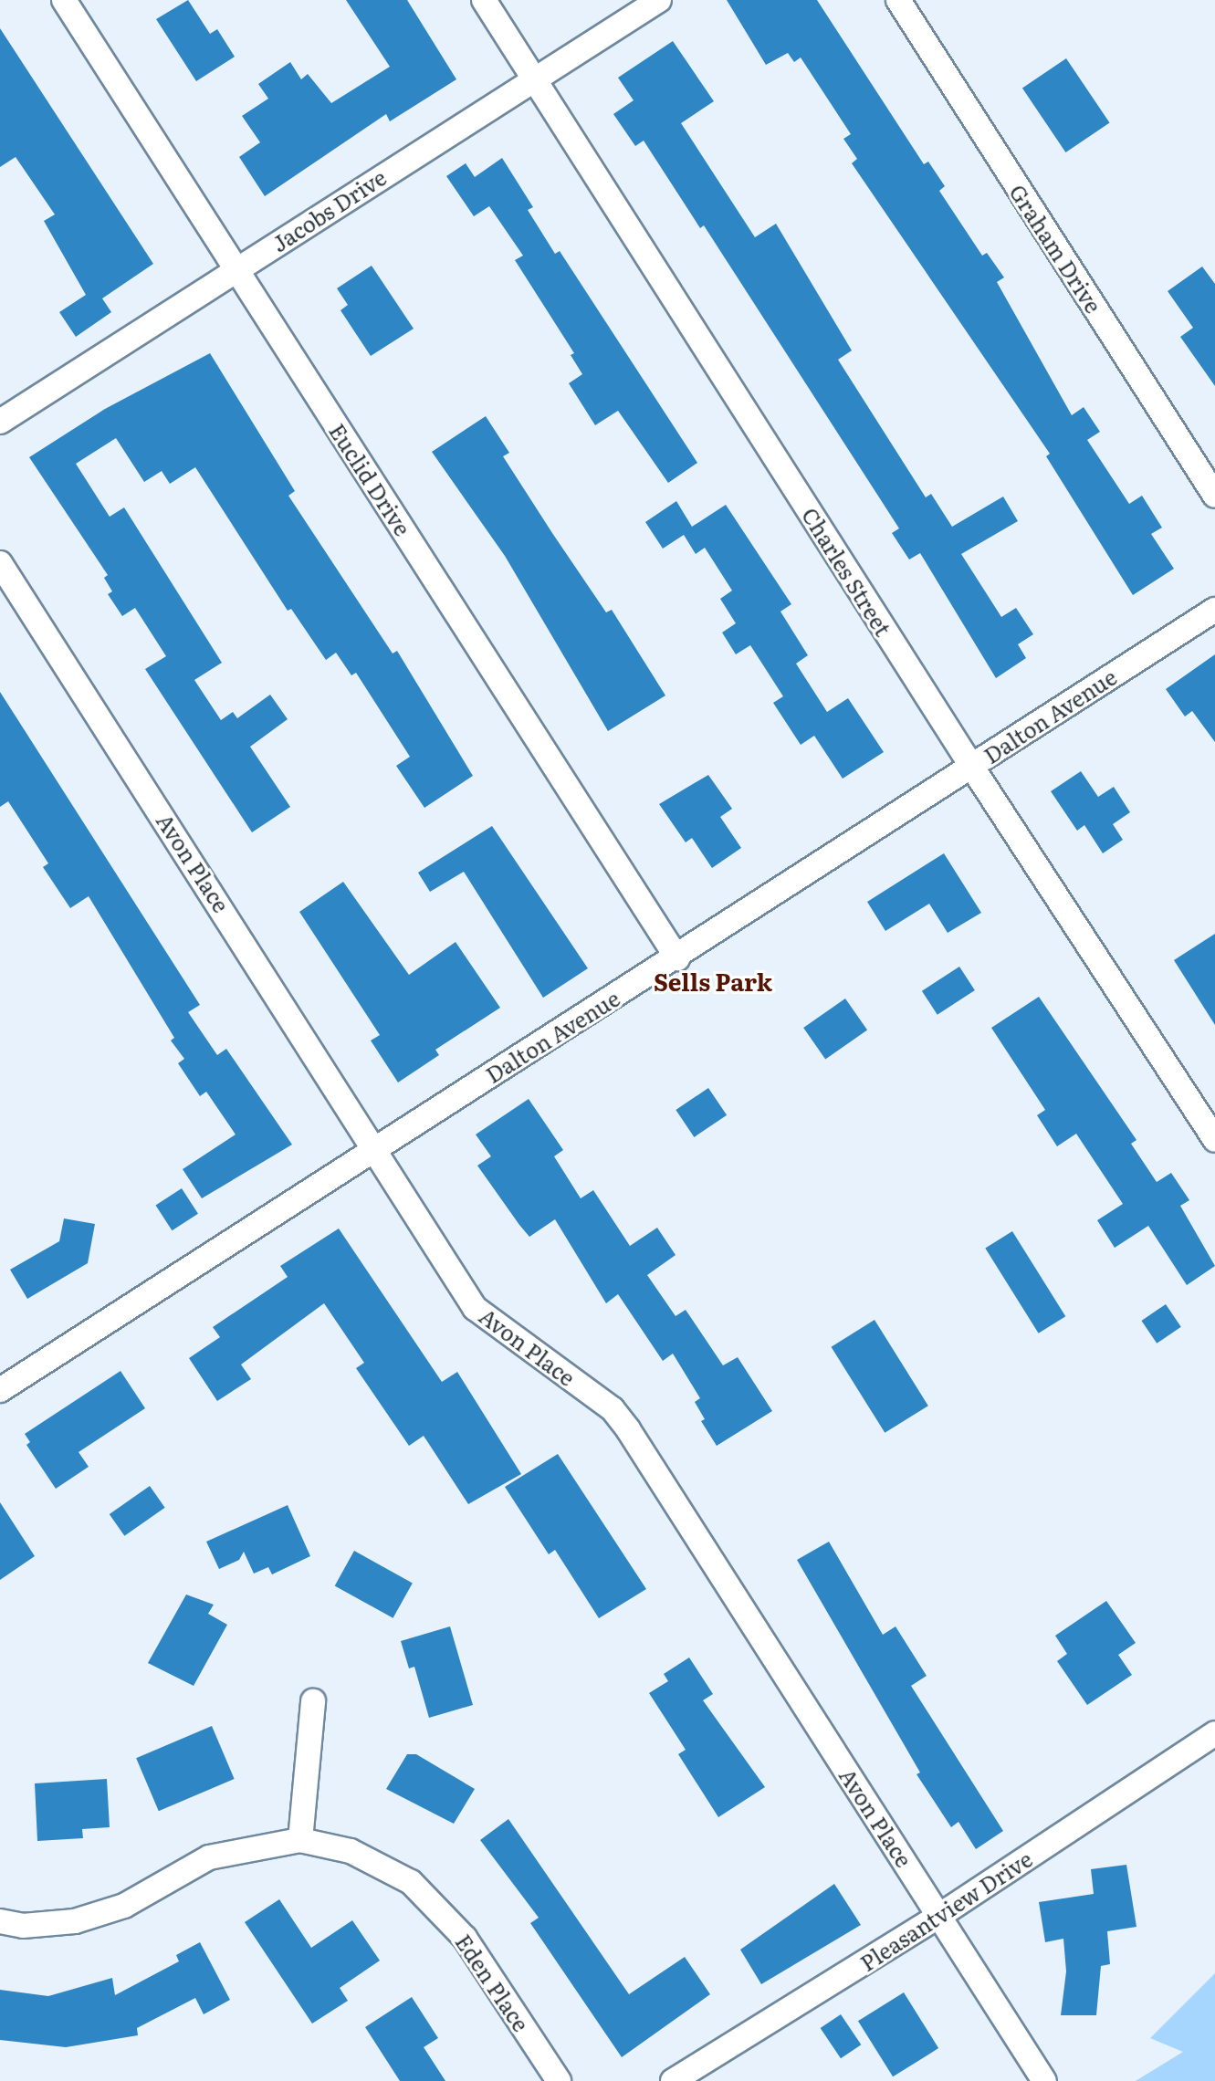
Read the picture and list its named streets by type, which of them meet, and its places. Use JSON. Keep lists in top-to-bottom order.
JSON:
{
  "streets": {
    "street": [
      "Jacobs Drive",
      "Graham Drive",
      "Euclid Drive",
      "Charles Street",
      "Dalton Avenue",
      "Avon Place",
      "Pleasantview Drive",
      "Eden Place"
    ]
  },
  "crossings": [
    ["Jacobs Drive", "Euclid Drive"],
    ["Jacobs Drive", "Charles Street"],
    ["Euclid Drive", "Dalton Avenue"],
    ["Charles Street", "Dalton Avenue"],
    ["Dalton Avenue", "Avon Place"],
    ["Avon Place", "Pleasantview Drive"]
  ],
  "districts": ["Sells Park"]
}
